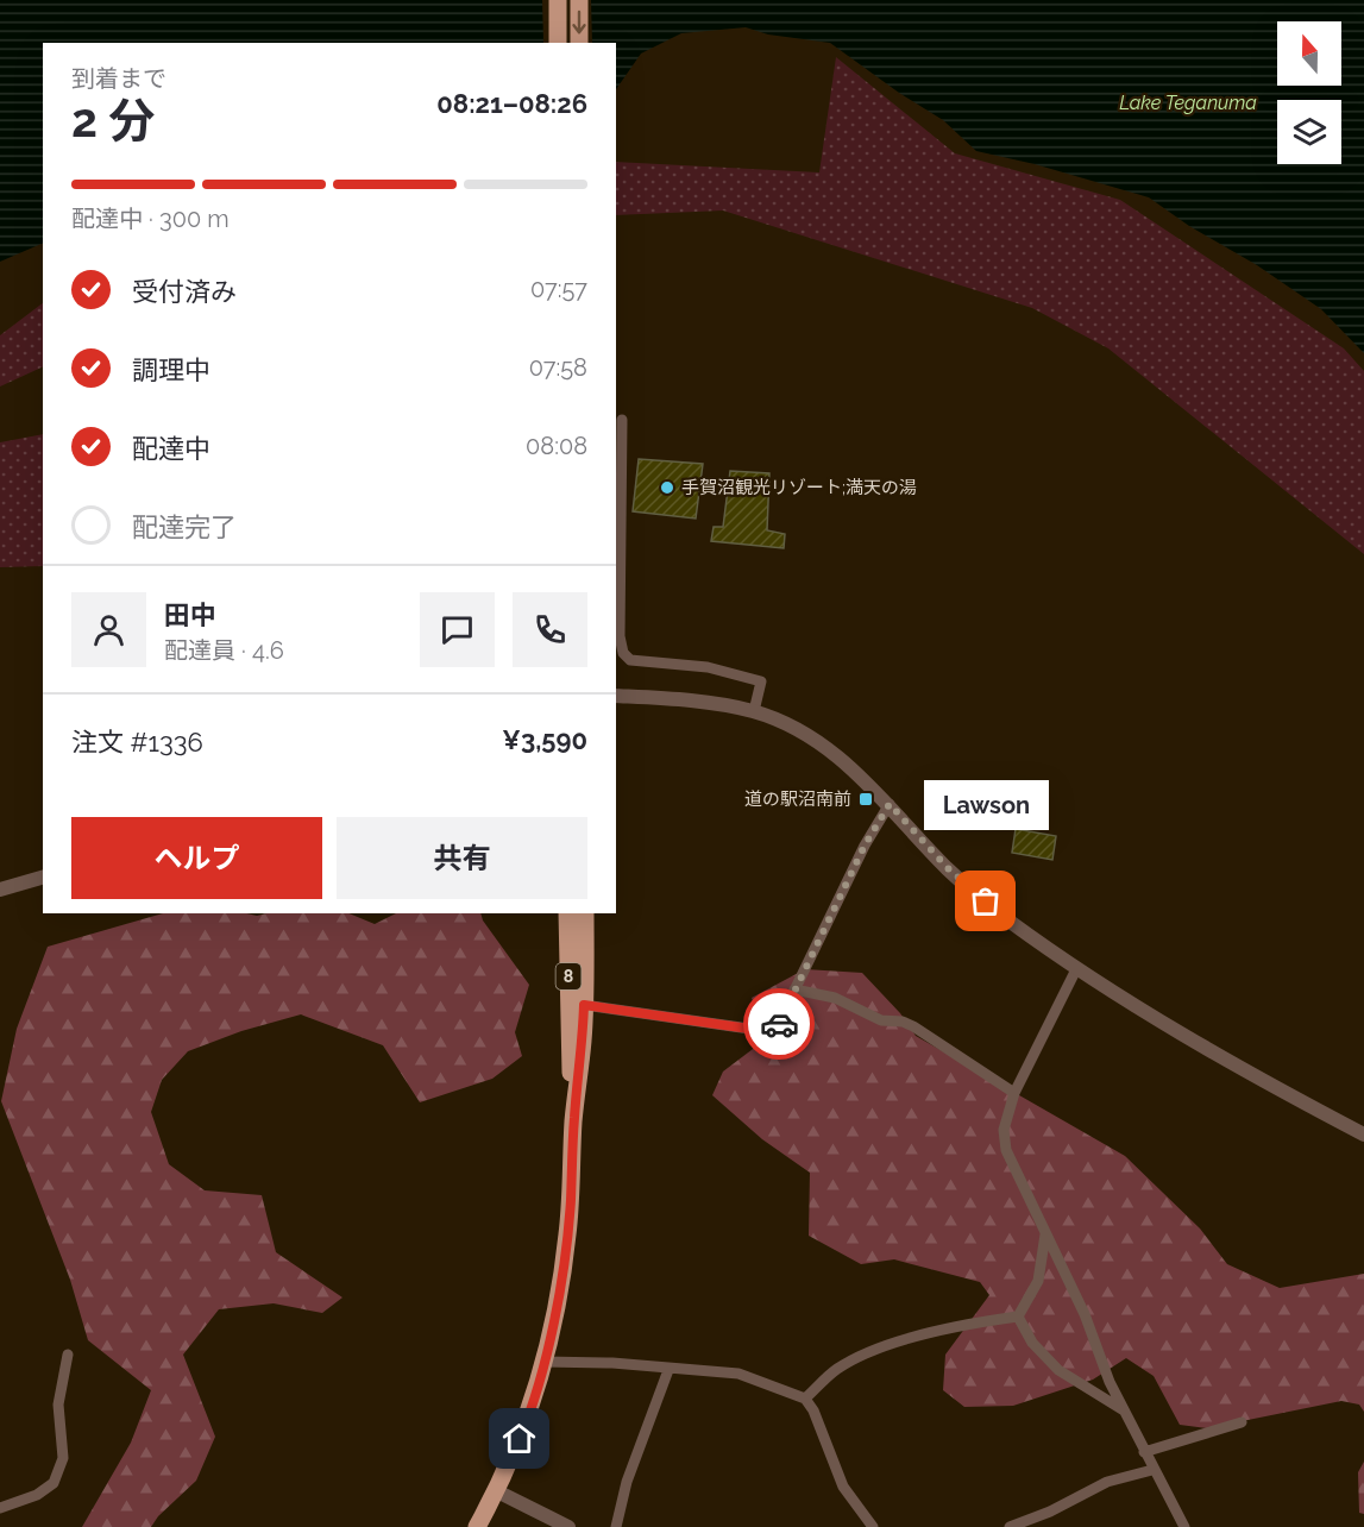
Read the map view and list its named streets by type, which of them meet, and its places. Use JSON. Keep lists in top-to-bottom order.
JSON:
{
  "streets": {
    "main road": ["8"]
  },
  "water": ["Lake Teganuma"],
  "places": {
    "other": ["手賀沼観光リゾート;満天の湯", "Lawson"],
    "transit": ["道の駅沼南前"]
  },
  "north": "top",
  "page": {
    "heading": ["2 分", "到着まで", "08:21–08:26"],
    "panel": [
      "田中",
      "配達員 · 4.6",
      "注文 #1336",
      "¥3,590"
    ],
    "bar": "配達中 · 300 m",
    "list": [
      ["受付済み", "07:57"],
      ["調理中", "07:58"],
      ["配達中", "08:08"],
      "配達完了"
    ],
    "bubble": "Lawson",
    "buttons": ["ヘルプ", "共有"]
  }
}
